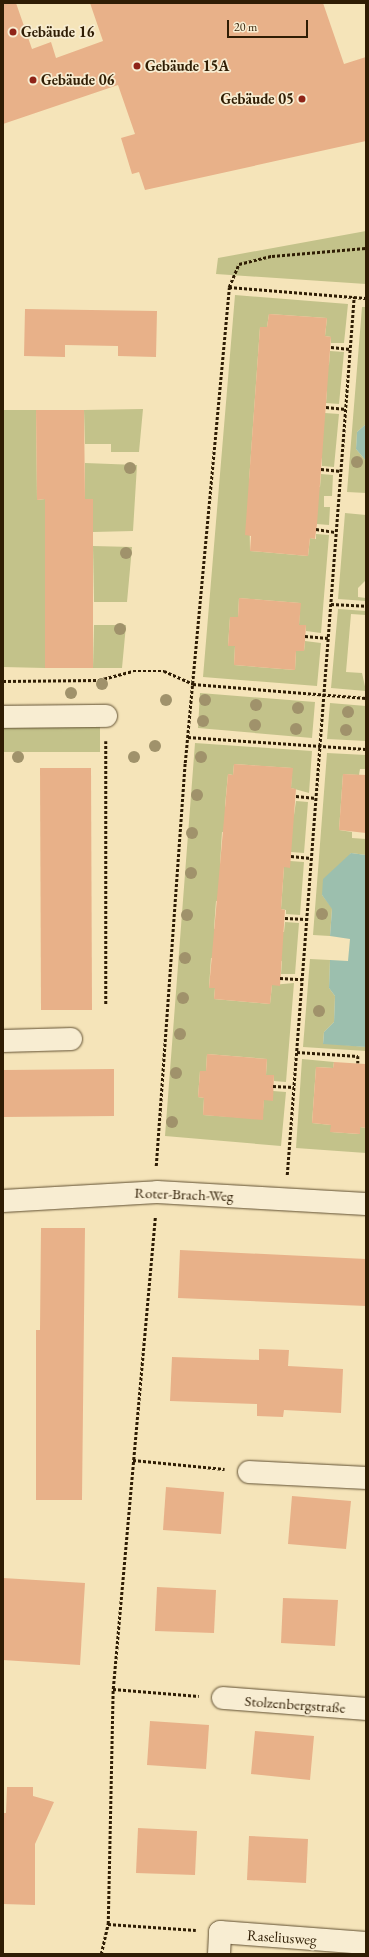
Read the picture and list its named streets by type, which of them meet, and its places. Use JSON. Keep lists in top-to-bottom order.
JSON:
{
  "streets": {
    "street": ["Roter-Brach-Weg", "Stolzenbergstraße", "Raseliusweg"]
  },
  "places": [
    "Gebäude 16",
    "Gebäude 15A",
    "Gebäude 06",
    "Gebäude 05"
  ],
  "scale_bar": "20 m"
}
